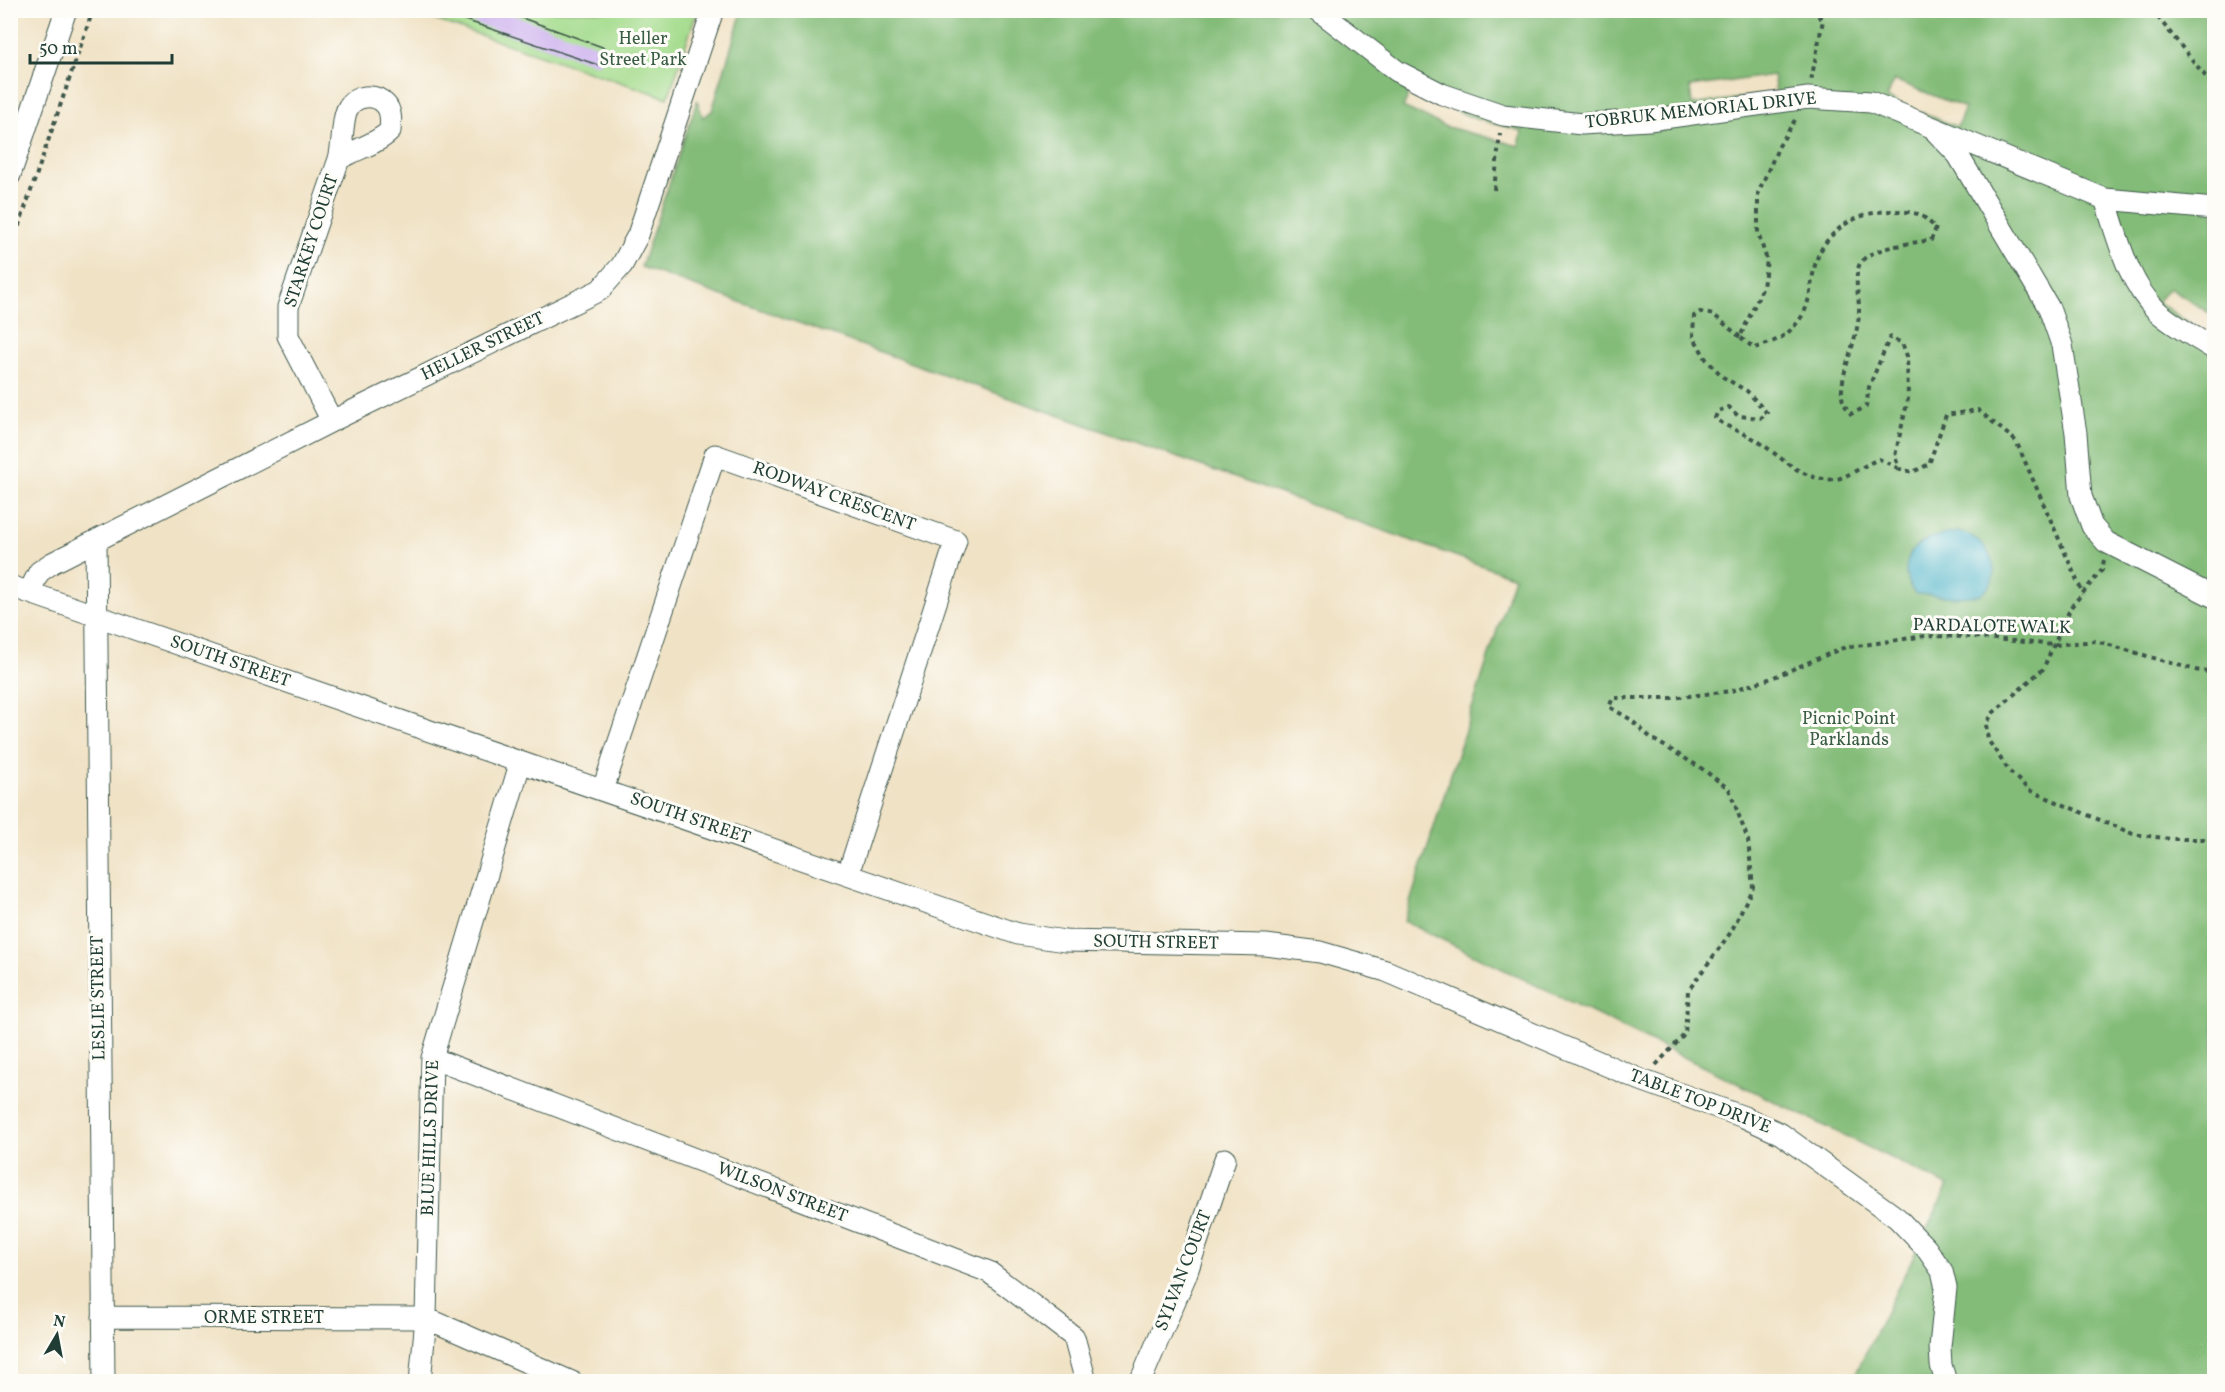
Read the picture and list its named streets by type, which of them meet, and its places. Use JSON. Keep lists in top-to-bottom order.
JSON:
{
  "streets": {
    "street": [
      "TOBRUK MEMORIAL DRIVE",
      "STARKEY COURT",
      "HELLER STREET",
      "RODWAY CRESCENT",
      "SOUTH STREET",
      "LESLIE STREET",
      "TABLE TOP DRIVE",
      "BLUE HILLS DRIVE",
      "WILSON STREET",
      "SYLVAN COURT",
      "ORME STREET"
    ],
    "path": ["PARDALOTE WALK"]
  },
  "crossings": [
    ["STARKEY COURT", "HELLER STREET"],
    ["HELLER STREET", "SOUTH STREET"],
    ["RODWAY CRESCENT", "SOUTH STREET"],
    ["PARDALOTE WALK", "TABLE TOP DRIVE"],
    ["SOUTH STREET", "LESLIE STREET"],
    ["SOUTH STREET", "TABLE TOP DRIVE"],
    ["SOUTH STREET", "BLUE HILLS DRIVE"],
    ["LESLIE STREET", "ORME STREET"],
    ["BLUE HILLS DRIVE", "WILSON STREET"],
    ["BLUE HILLS DRIVE", "ORME STREET"]
  ],
  "parks": ["Heller Street Park", "Picnic Point Parklands"],
  "scale_bar": "50 m",
  "north": "top"
}
